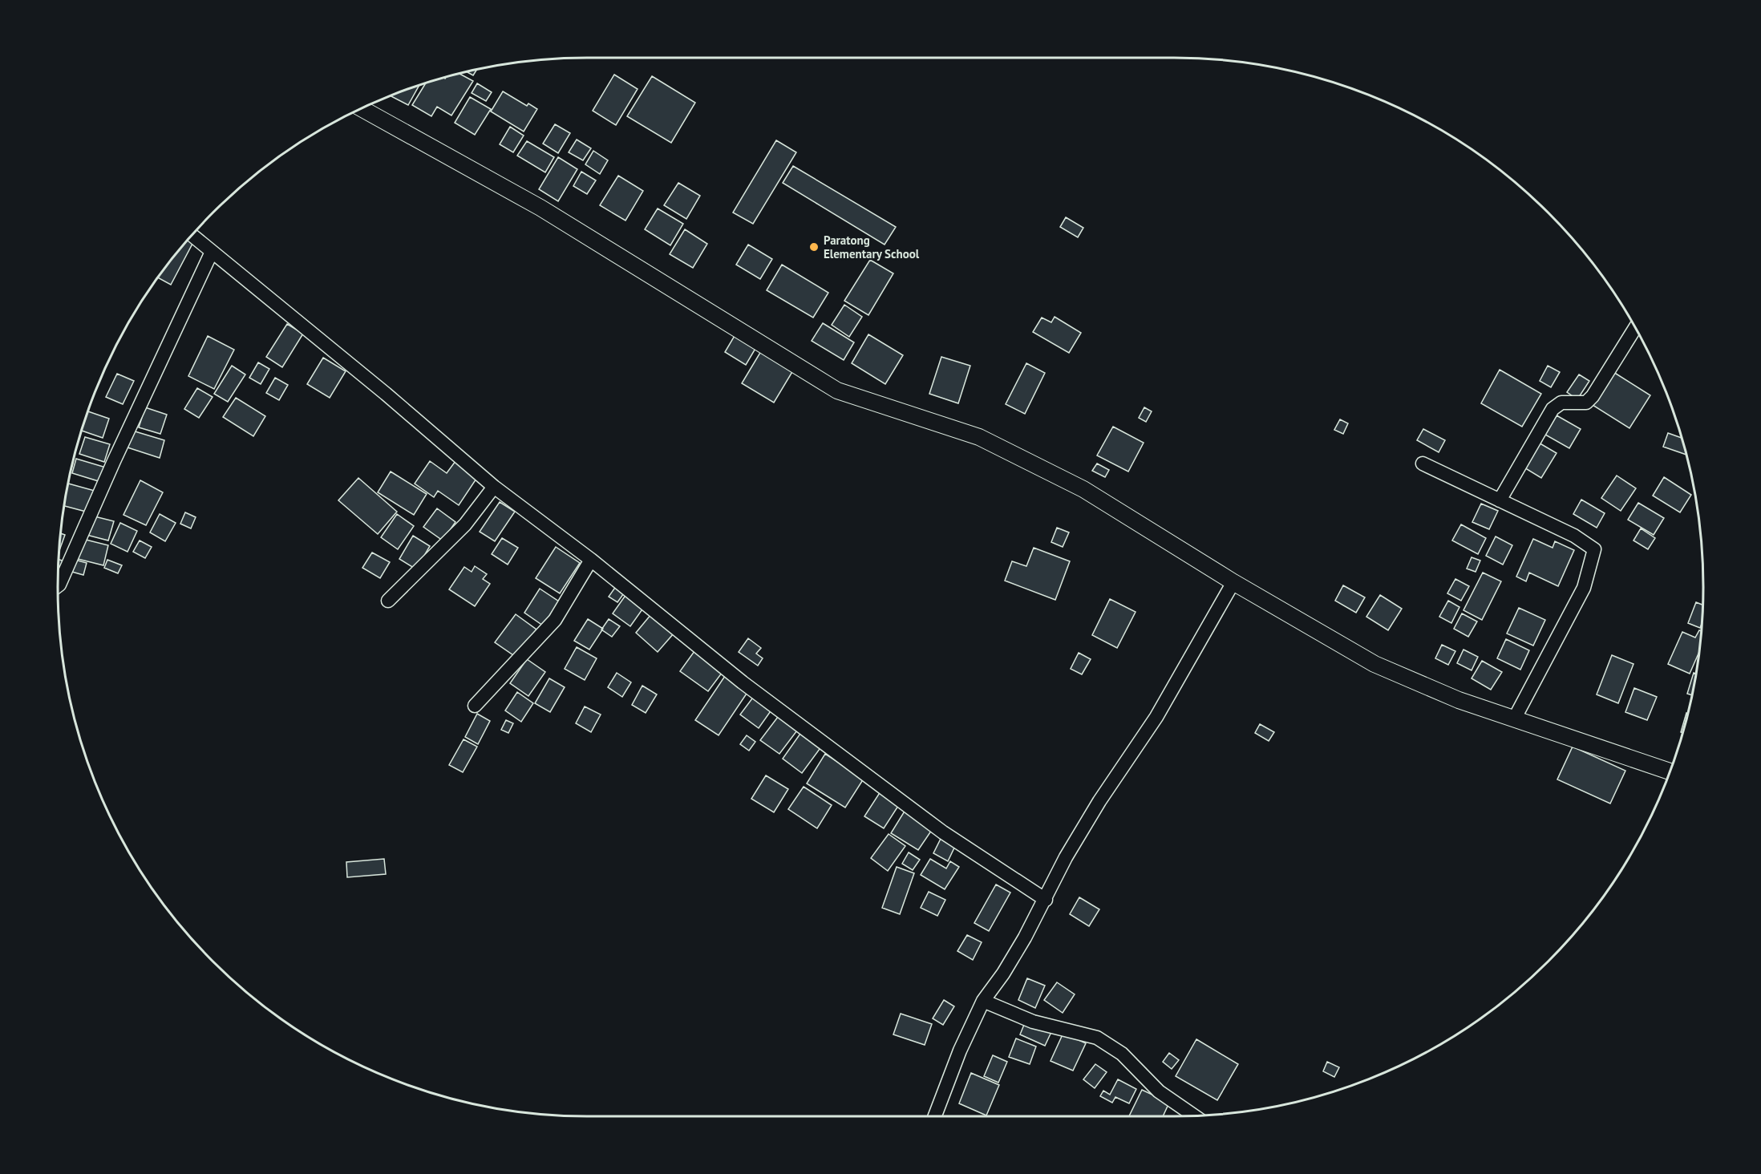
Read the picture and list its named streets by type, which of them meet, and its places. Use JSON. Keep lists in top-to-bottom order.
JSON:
{
  "places": ["Paratong Elementary School"]
}
